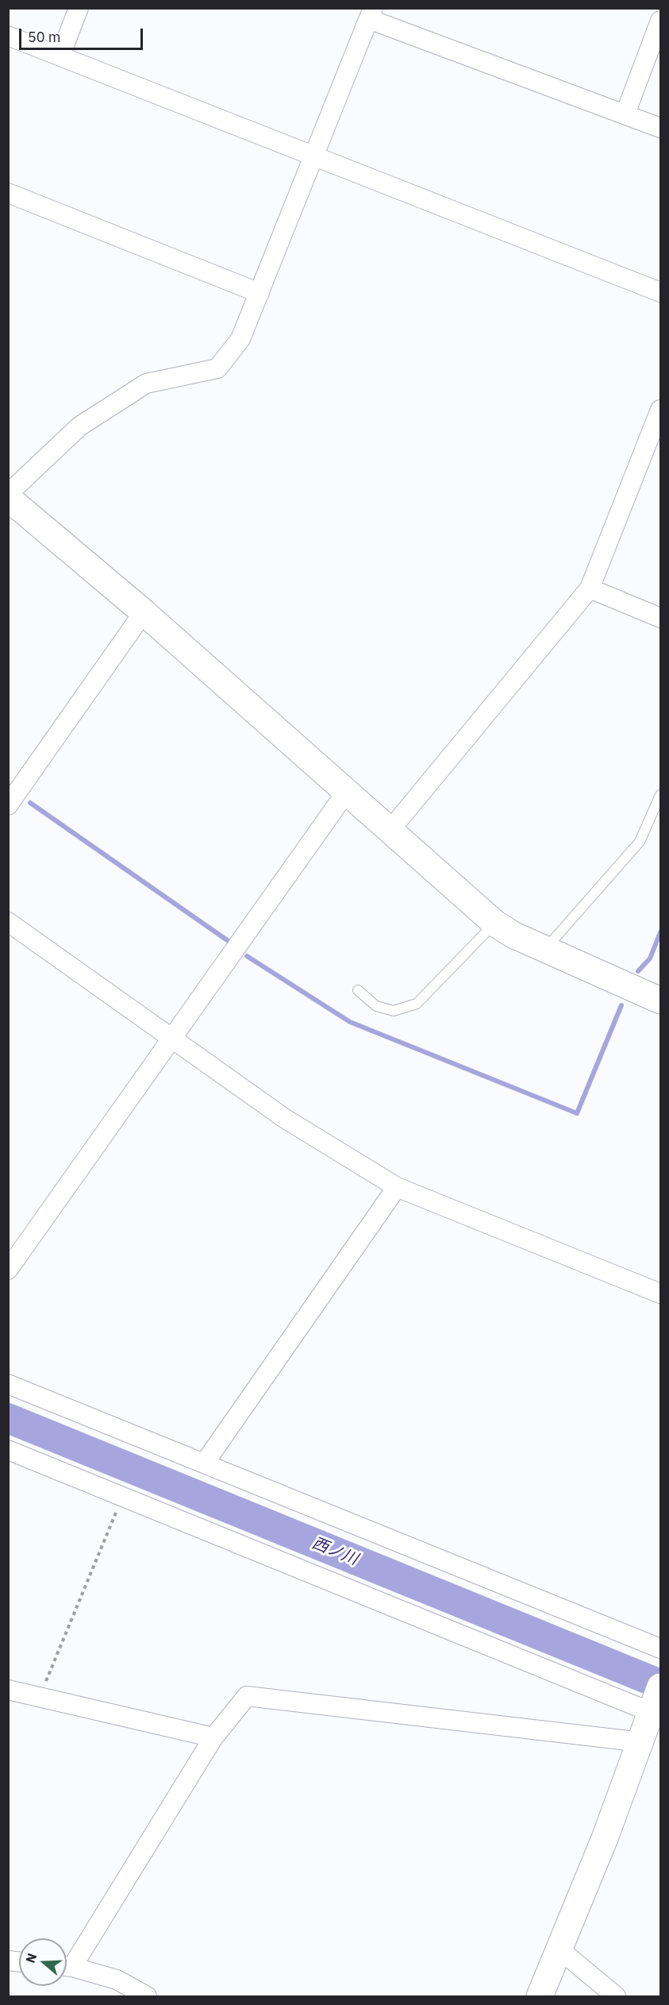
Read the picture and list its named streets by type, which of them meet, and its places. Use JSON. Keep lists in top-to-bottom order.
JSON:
{
  "water": ["西ノ川"],
  "scale_bar": "50 m",
  "north": "left"
}
